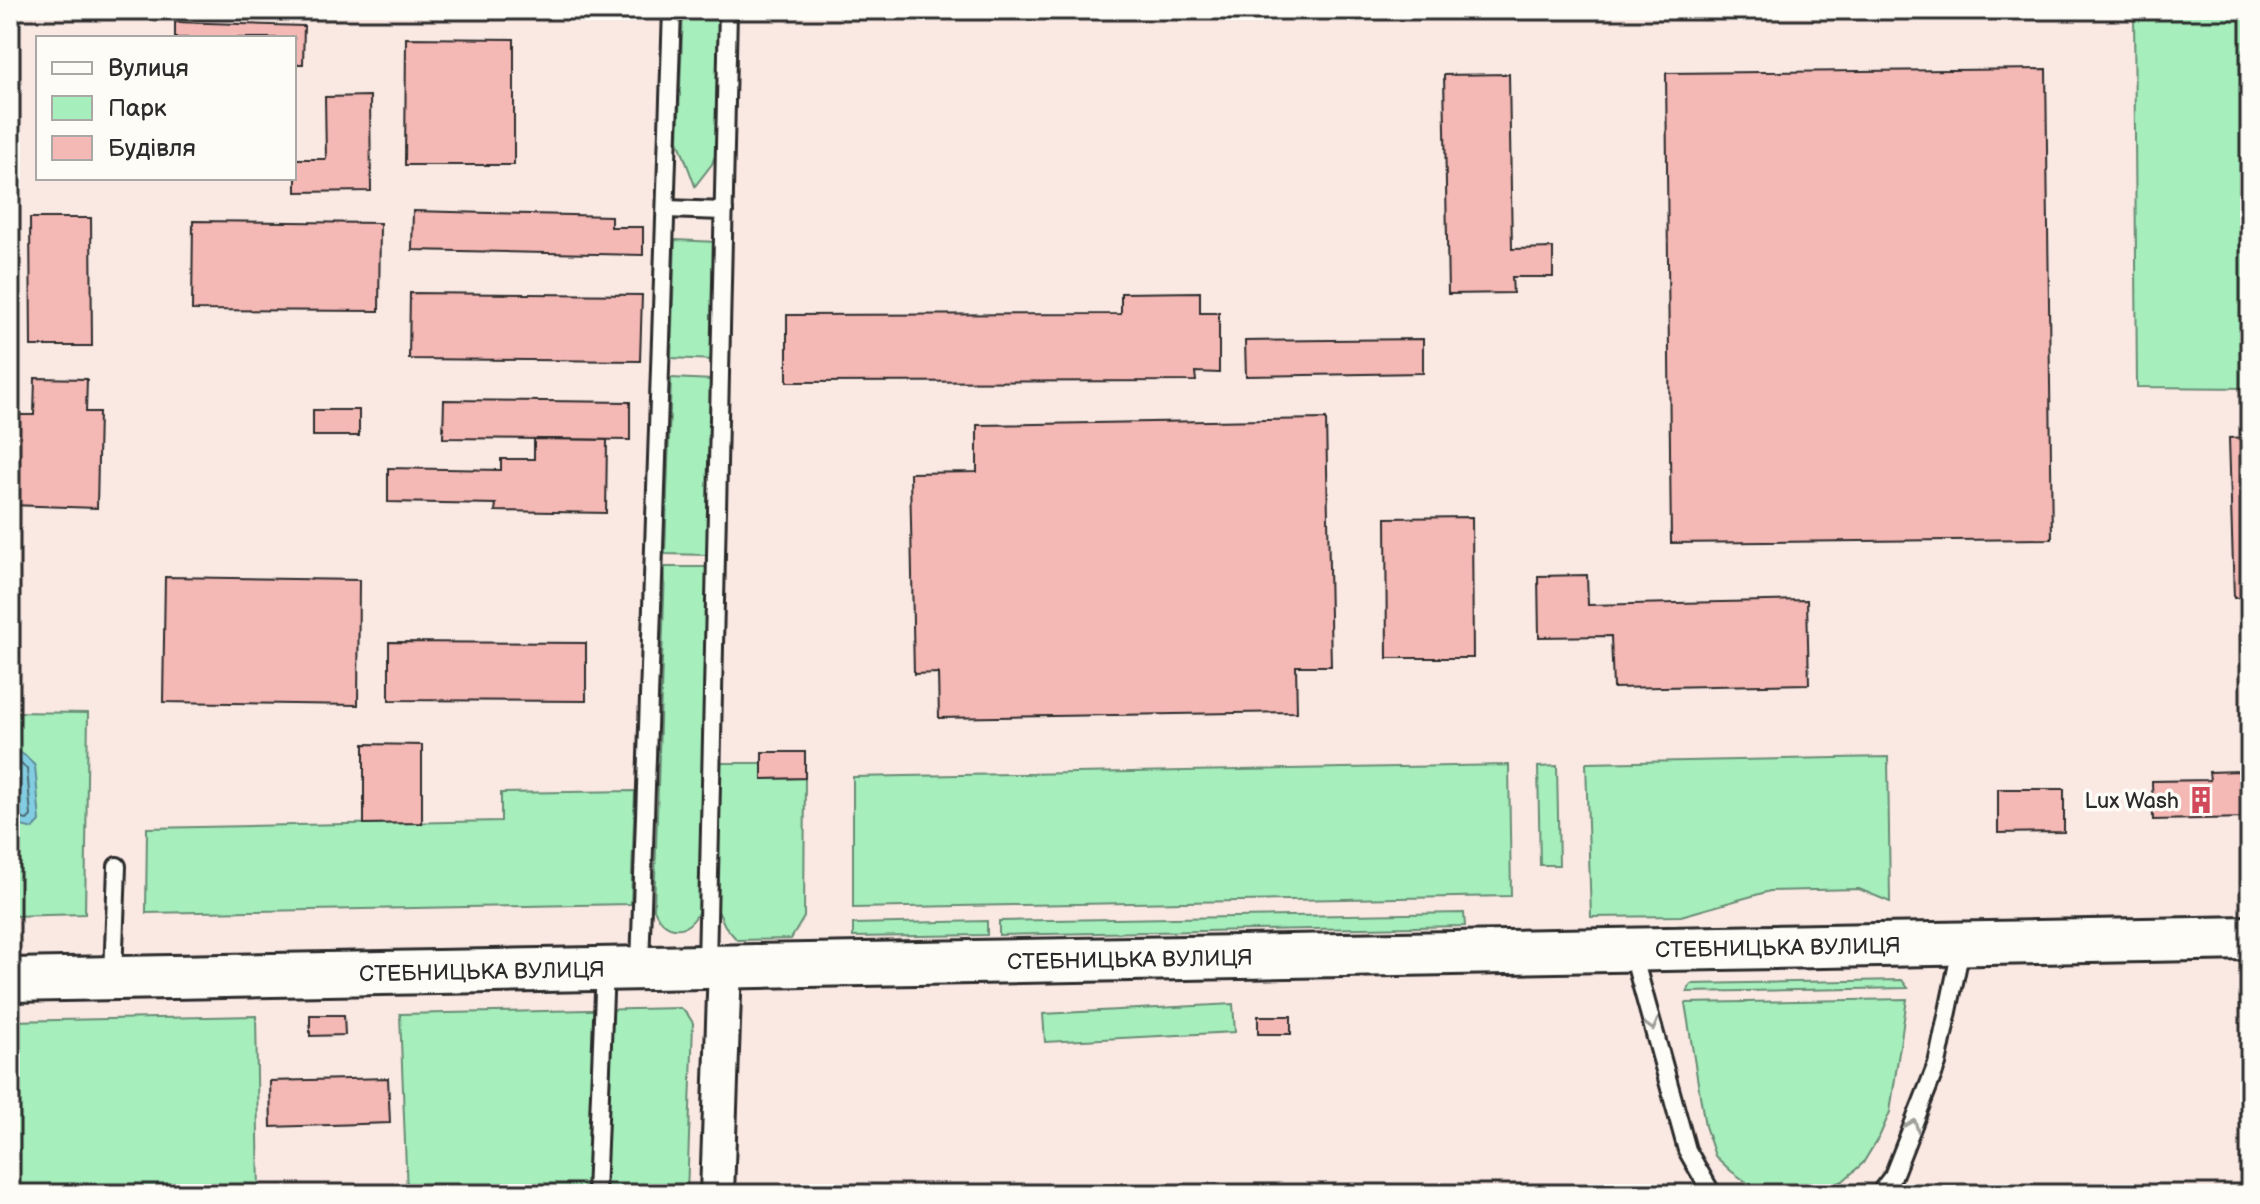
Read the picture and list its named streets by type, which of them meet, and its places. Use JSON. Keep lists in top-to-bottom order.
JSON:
{
  "streets": {
    "street": ["СТЕБНИЦЬКА ВУЛИЦЯ"]
  },
  "places": {
    "building": ["Lux Wash"]
  },
  "legend": ["Вулиця", "Парк", "Будівля"]
}
